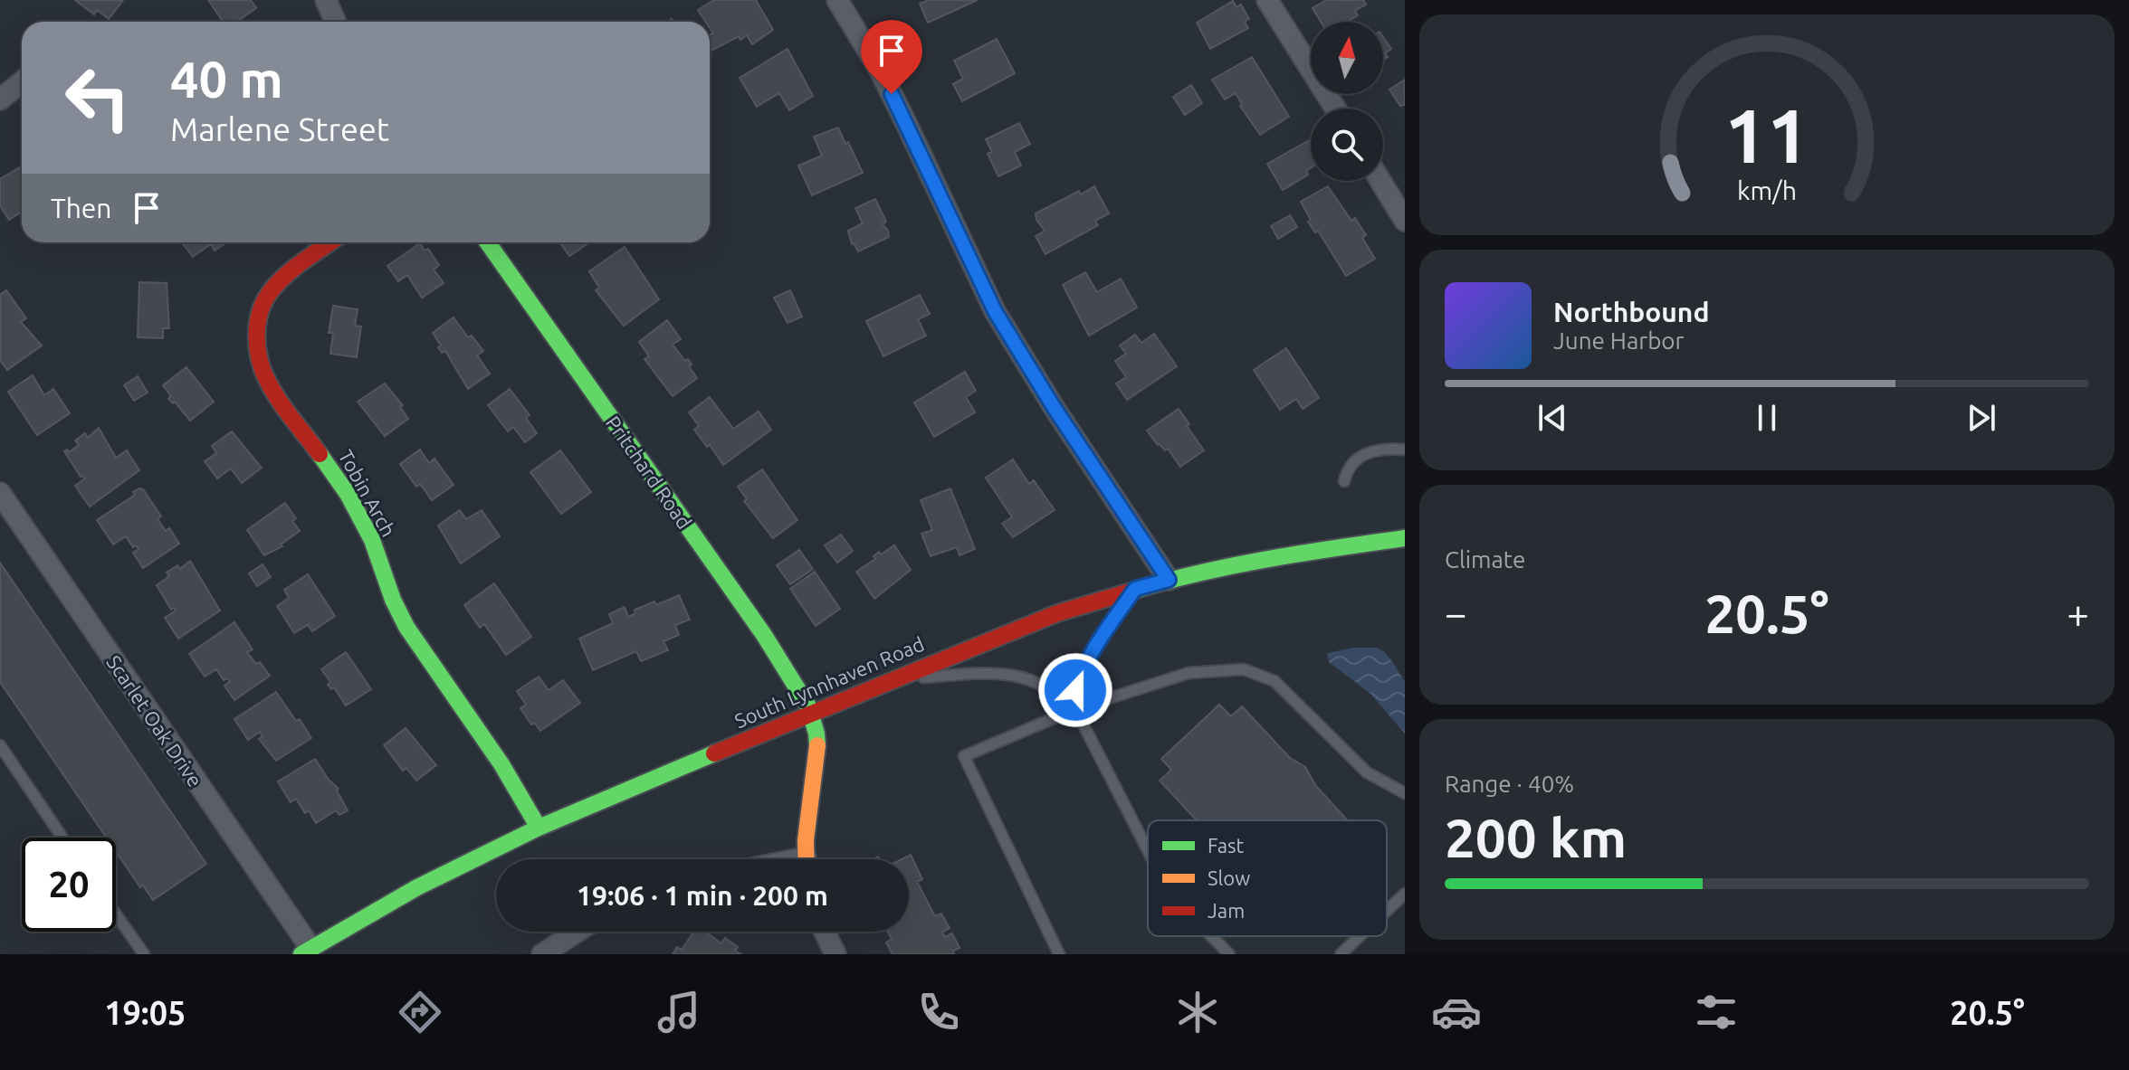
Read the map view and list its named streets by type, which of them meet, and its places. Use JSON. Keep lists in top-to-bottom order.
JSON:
{
  "streets": {
    "street": [
      "Pritchard Road",
      "Tobin Arch",
      "South Lynnhaven Road",
      "Scarlet Oak Drive"
    ]
  },
  "crossings": [
    ["Pritchard Road", "South Lynnhaven Road"],
    ["Tobin Arch", "South Lynnhaven Road"],
    ["South Lynnhaven Road", "Scarlet Oak Drive"]
  ],
  "legend": ["Fast", "Slow", "Jam"],
  "north": "top",
  "page": {
    "turn": ["40 m", "Marlene Street"],
    "then": "Then",
    "song": ["Northbound", "June Harbor"],
    "tile": [
      "Climate",
      ["Range · 40%", "200 km"]
    ],
    "heat": ["−", "20.5°", "+"],
    "limit": "20",
    "trip": "19:06 · 1 min · 200 m",
    "tabs": ["19:05", "20.5°"],
    "gauge": ["11", "km/h"]
  }
}
